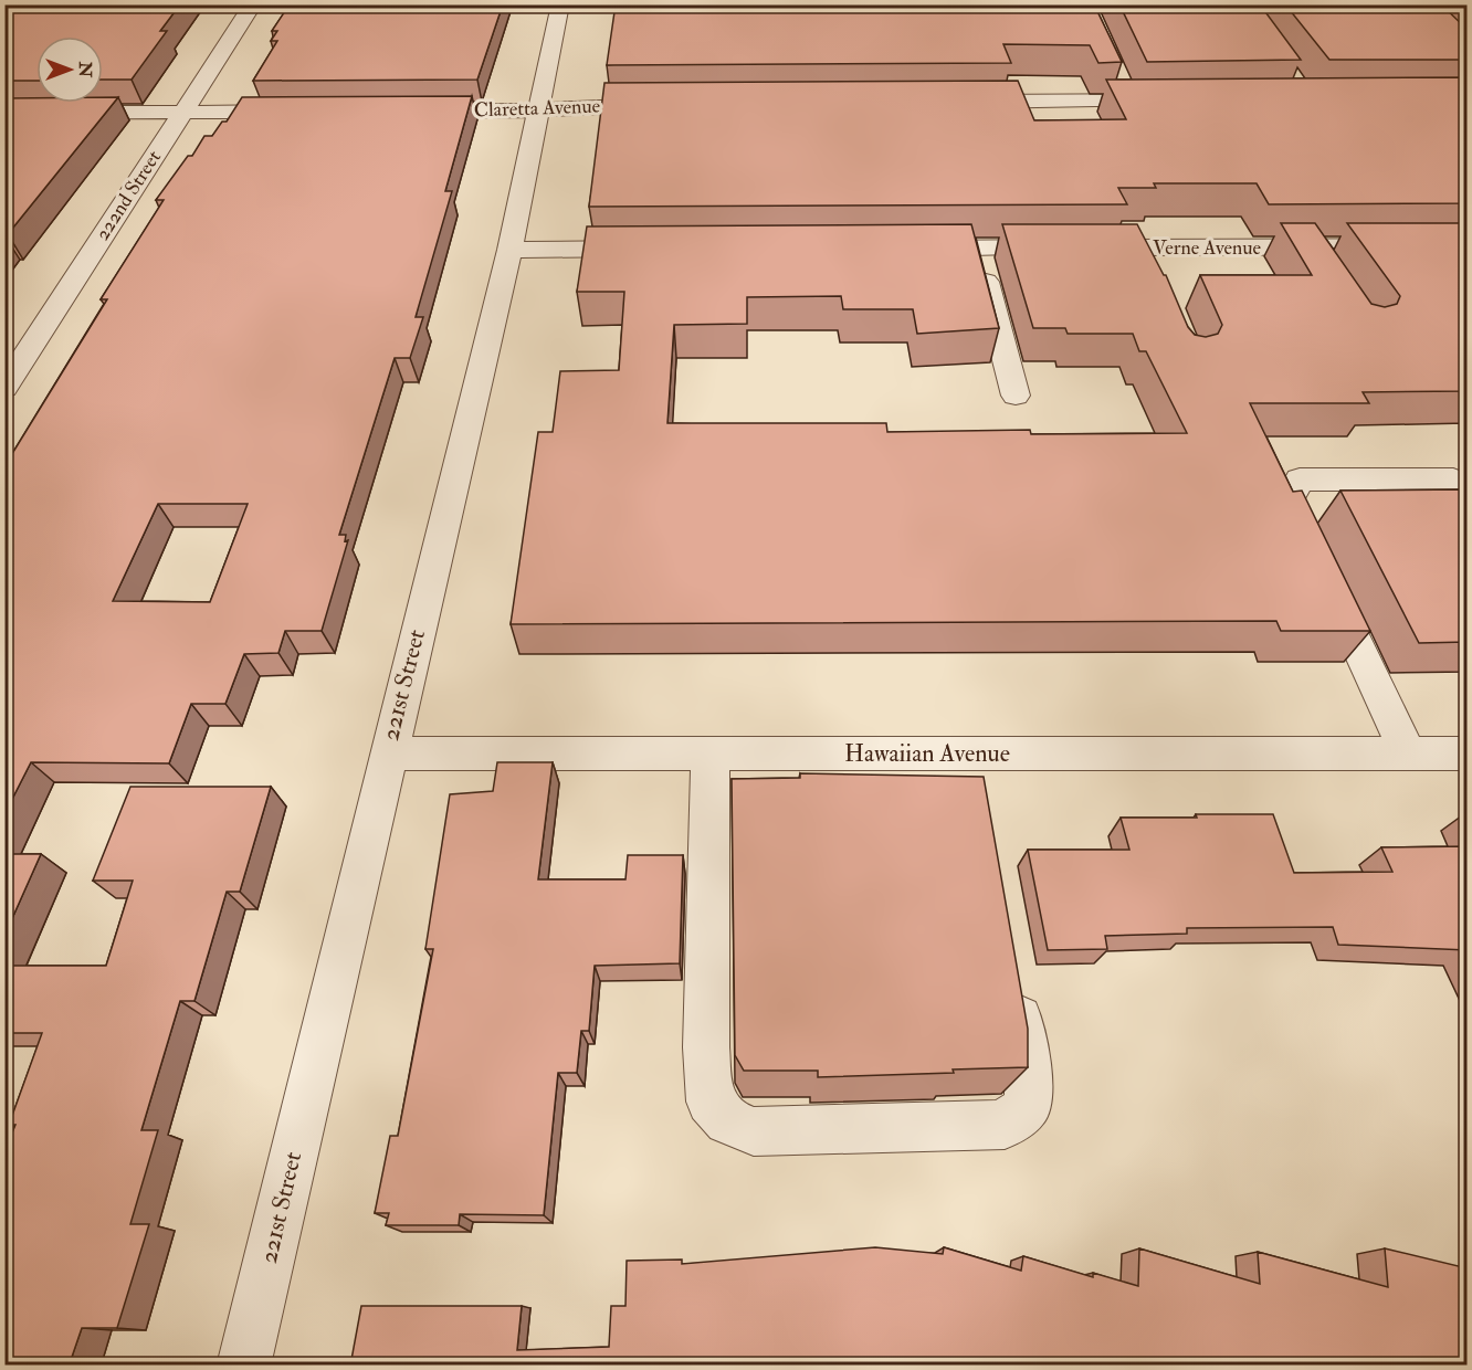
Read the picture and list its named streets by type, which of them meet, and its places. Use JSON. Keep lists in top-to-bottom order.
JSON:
{
  "streets": {
    "street": [
      "Claretta Avenue",
      "222nd Street",
      "Verne Avenue",
      "221st Street",
      "Hawaiian Avenue"
    ]
  },
  "crossings": [
    ["Claretta Avenue", "221st Street"],
    ["221st Street", "Hawaiian Avenue"]
  ],
  "north": "right"
}
